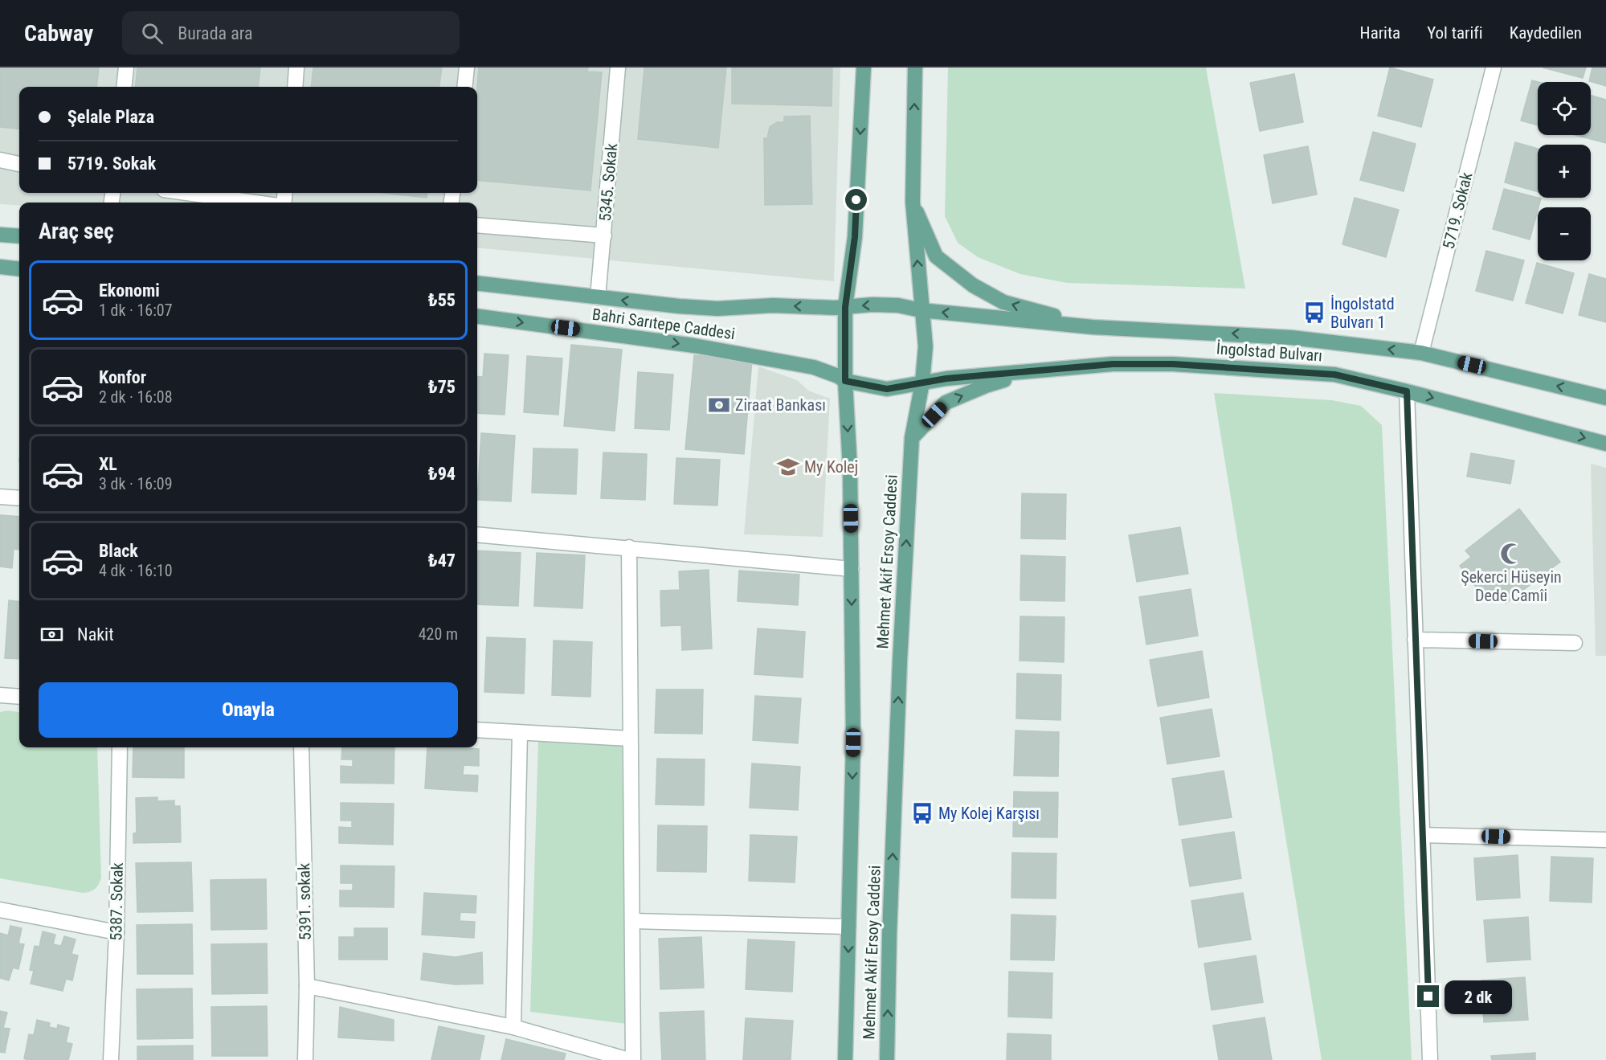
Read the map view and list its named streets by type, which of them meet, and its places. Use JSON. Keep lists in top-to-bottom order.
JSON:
{
  "streets": {
    "main road": ["Bahri Sarıtepe Caddesi", "İngolstad Bulvarı", "Mehmet Akif Ersoy Caddesi"],
    "street": [
      "5345. Sokak",
      "5719. Sokak",
      "5387. Sokak",
      "5391. sokak"
    ]
  },
  "crossings": [
    ["5345. Sokak", "Bahri Sarıtepe Caddesi"],
    ["5719. Sokak", "İngolstad Bulvarı"],
    ["Bahri Sarıtepe Caddesi", "İngolstad Bulvarı"],
    ["Bahri Sarıtepe Caddesi", "Mehmet Akif Ersoy Caddesi"],
    ["İngolstad Bulvarı", "Mehmet Akif Ersoy Caddesi"]
  ],
  "places": {
    "bus stop": ["İngolstatd Bulvarı 1", "My Kolej Karşısı"],
    "bank": ["Ziraat Bankası"],
    "school or university": ["My Kolej"],
    "mosque": ["Şekerci Hüseyin Dede Camîi"]
  },
  "page": {
    "header": "Cabway",
    "search": "Burada ara",
    "nav": ["Harita", "Yol tarifi", "Kaydedilen"],
    "map_buttons": ["+", "−"],
    "banner": ["Şelale Plaza", "5719. Sokak"],
    "heading": "Araç seç",
    "list": [
      {
        "name": "Ekonomi",
        "note": "1 dk · 16:07",
        "value": "₺55"
      },
      {
        "name": "Konfor",
        "note": "2 dk · 16:08",
        "value": "₺75"
      },
      {
        "name": "XL",
        "note": "3 dk · 16:09",
        "value": "₺94"
      },
      {
        "name": "Black",
        "note": "4 dk · 16:10",
        "value": "₺47"
      }
    ],
    "pay": ["Nakit", "420 m"],
    "buttons": "Onayla",
    "bubble": "2 dk"
  }
}
